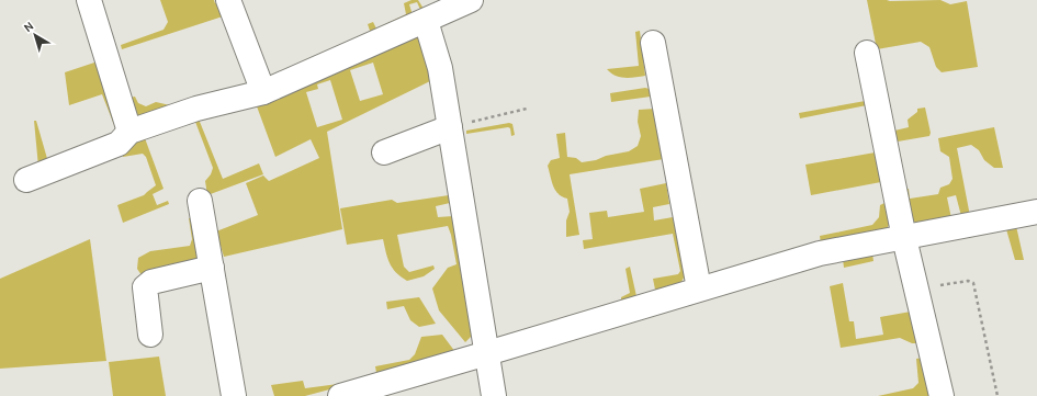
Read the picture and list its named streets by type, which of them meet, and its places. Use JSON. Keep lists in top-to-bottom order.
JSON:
{
  "north": "top left"
}
